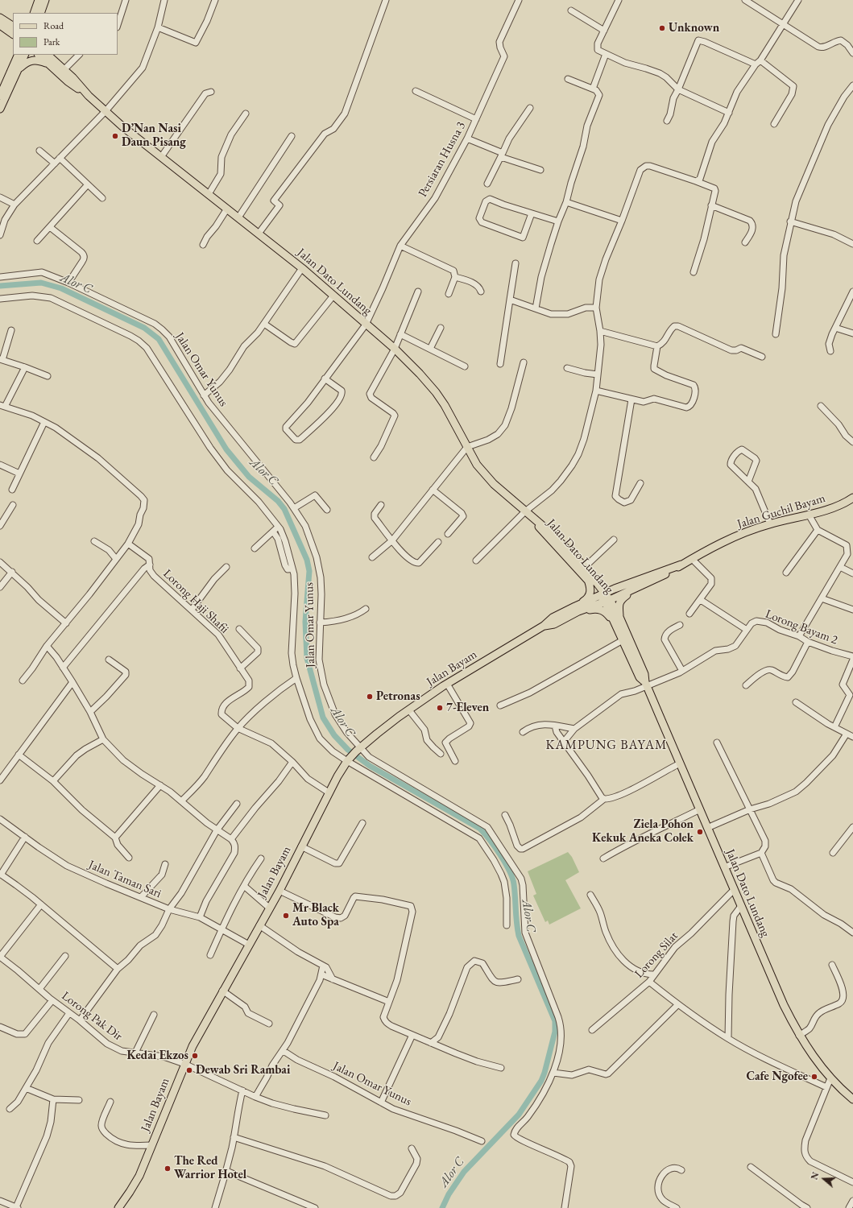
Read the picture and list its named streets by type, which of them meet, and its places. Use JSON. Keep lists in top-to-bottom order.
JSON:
{
  "streets": {
    "main road": ["Jalan Dato Lundang", "Jalan Guchil Bayam", "Jalan Bayam"],
    "street": [
      "Persiaran Husna 3",
      "Jalan Omar Yunus",
      "Lorong Haji Shafii",
      "Lorong Bayam 2",
      "Jalan Taman Sari",
      "Lorong Silat",
      "Lorong Pak Dir"
    ]
  },
  "crossings": [
    ["Persiaran Husna 3", "Jalan Dato Lundang"],
    ["Jalan Dato Lundang", "Jalan Guchil Bayam"],
    ["Jalan Dato Lundang", "Lorong Bayam 2"],
    ["Jalan Dato Lundang", "Jalan Bayam"],
    ["Jalan Dato Lundang", "Lorong Silat"],
    ["Jalan Omar Yunus", "Jalan Bayam"],
    ["Jalan Guchil Bayam", "Jalan Bayam"],
    ["Lorong Haji Shafii", "Jalan Bayam"],
    ["Jalan Bayam", "Jalan Taman Sari"],
    ["Jalan Bayam", "Lorong Pak Dir"]
  ],
  "districts": ["KAMPUNG BAYAM"],
  "water": ["Alor C"],
  "places": [
    "Unknown",
    "D’Nan Nasi Daun Pisang",
    "Petronas",
    "7-Eleven",
    "Ziela Pohon Kekuk Aneka Colek",
    "Mr Black Auto Spa",
    "Kedai Ekzos",
    "Dewab Sri Rambai",
    "Cafe Ngofee",
    "The Red Warrior Hotel"
  ],
  "legend": ["Road", "Park"],
  "north": "left"
}
